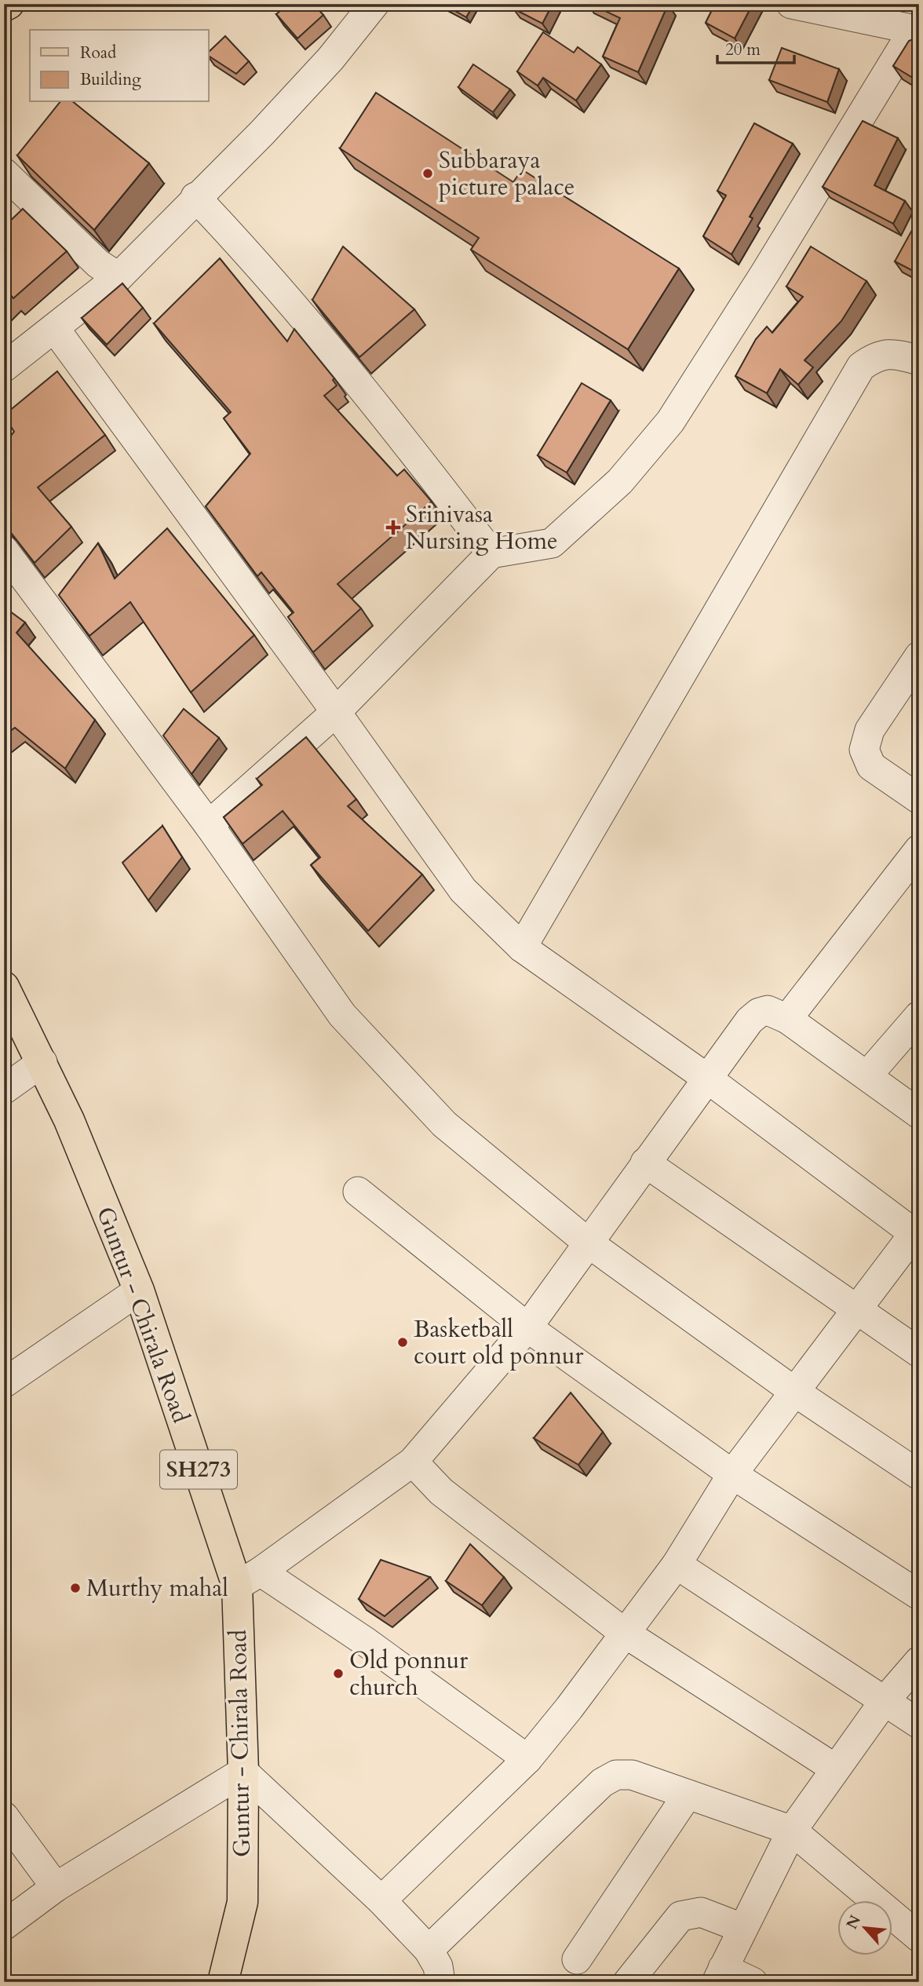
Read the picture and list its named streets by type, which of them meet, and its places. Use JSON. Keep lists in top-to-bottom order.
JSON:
{
  "streets": {
    "main road": ["Guntur - Chirala Road", "SH273"]
  },
  "places": {
    "other": [
      "Subbaraya picture palace",
      "Basketball court old ponnur",
      "Murthy mahal",
      "Old ponnur church"
    ],
    "health": ["Srinivasa Nursing Home"]
  },
  "legend": ["Road", "Building"],
  "scale_bar": "20 m",
  "north": "top left"
}
